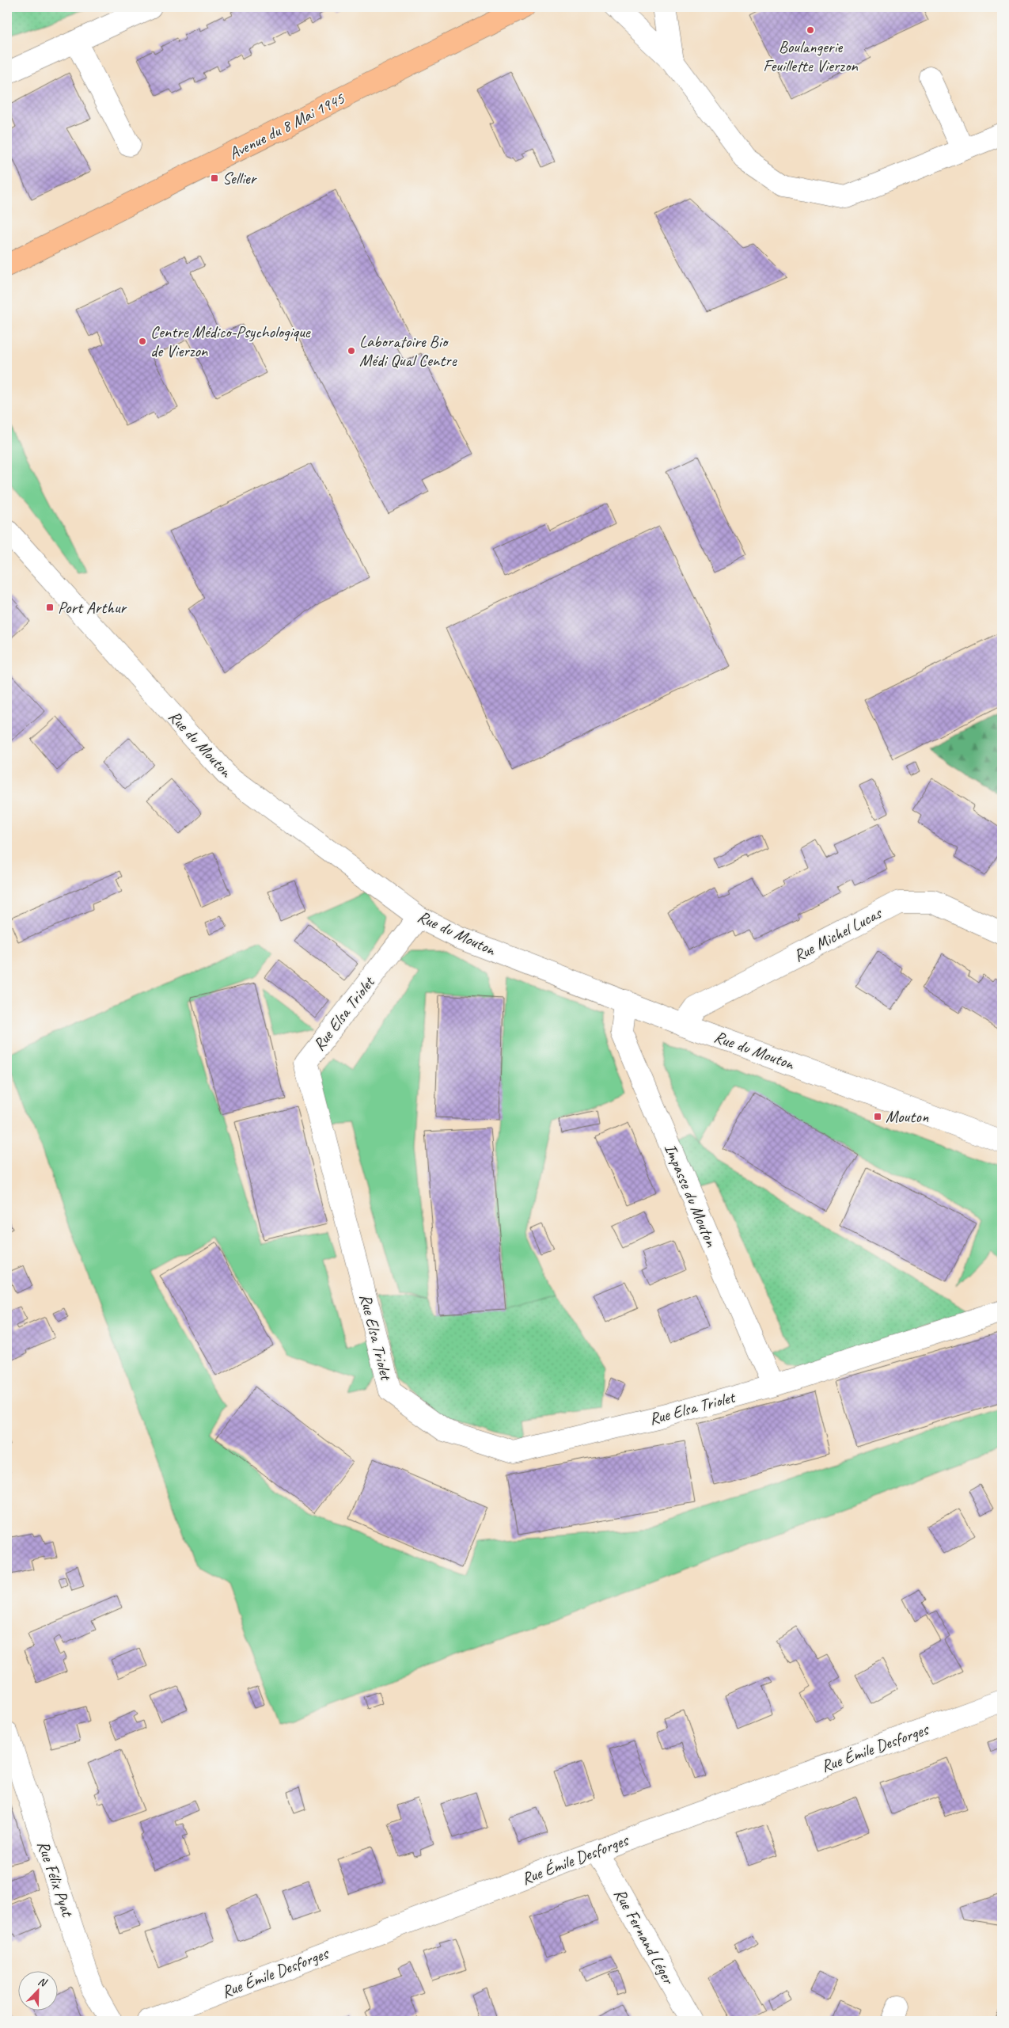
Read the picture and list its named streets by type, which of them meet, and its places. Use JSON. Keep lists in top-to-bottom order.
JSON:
{
  "streets": {
    "main road": ["Avenue du 8 Mai 1945"],
    "street": [
      "Rue du Mouton",
      "Rue Michel Lucas",
      "Rue Elsa Triolet",
      "Impasse du Mouton",
      "Rue Émile Desforges",
      "Rue Félix Pyat",
      "Rue Fernand Léger"
    ]
  },
  "crossings": [
    ["Rue du Mouton", "Rue Michel Lucas"],
    ["Rue du Mouton", "Rue Elsa Triolet"],
    ["Rue du Mouton", "Impasse du Mouton"],
    ["Rue Elsa Triolet", "Impasse du Mouton"],
    ["Rue Émile Desforges", "Rue Fernand Léger"]
  ],
  "places": {
    "other": ["Boulangerie Feuillette Vierzon", "Centre Médico-Psychologique de Vierzon", "Laboratoire Bio Médi Qual Centre"],
    "transit": ["Sellier", "Port Arthur", "Mouton"]
  },
  "north": "top right"
}
